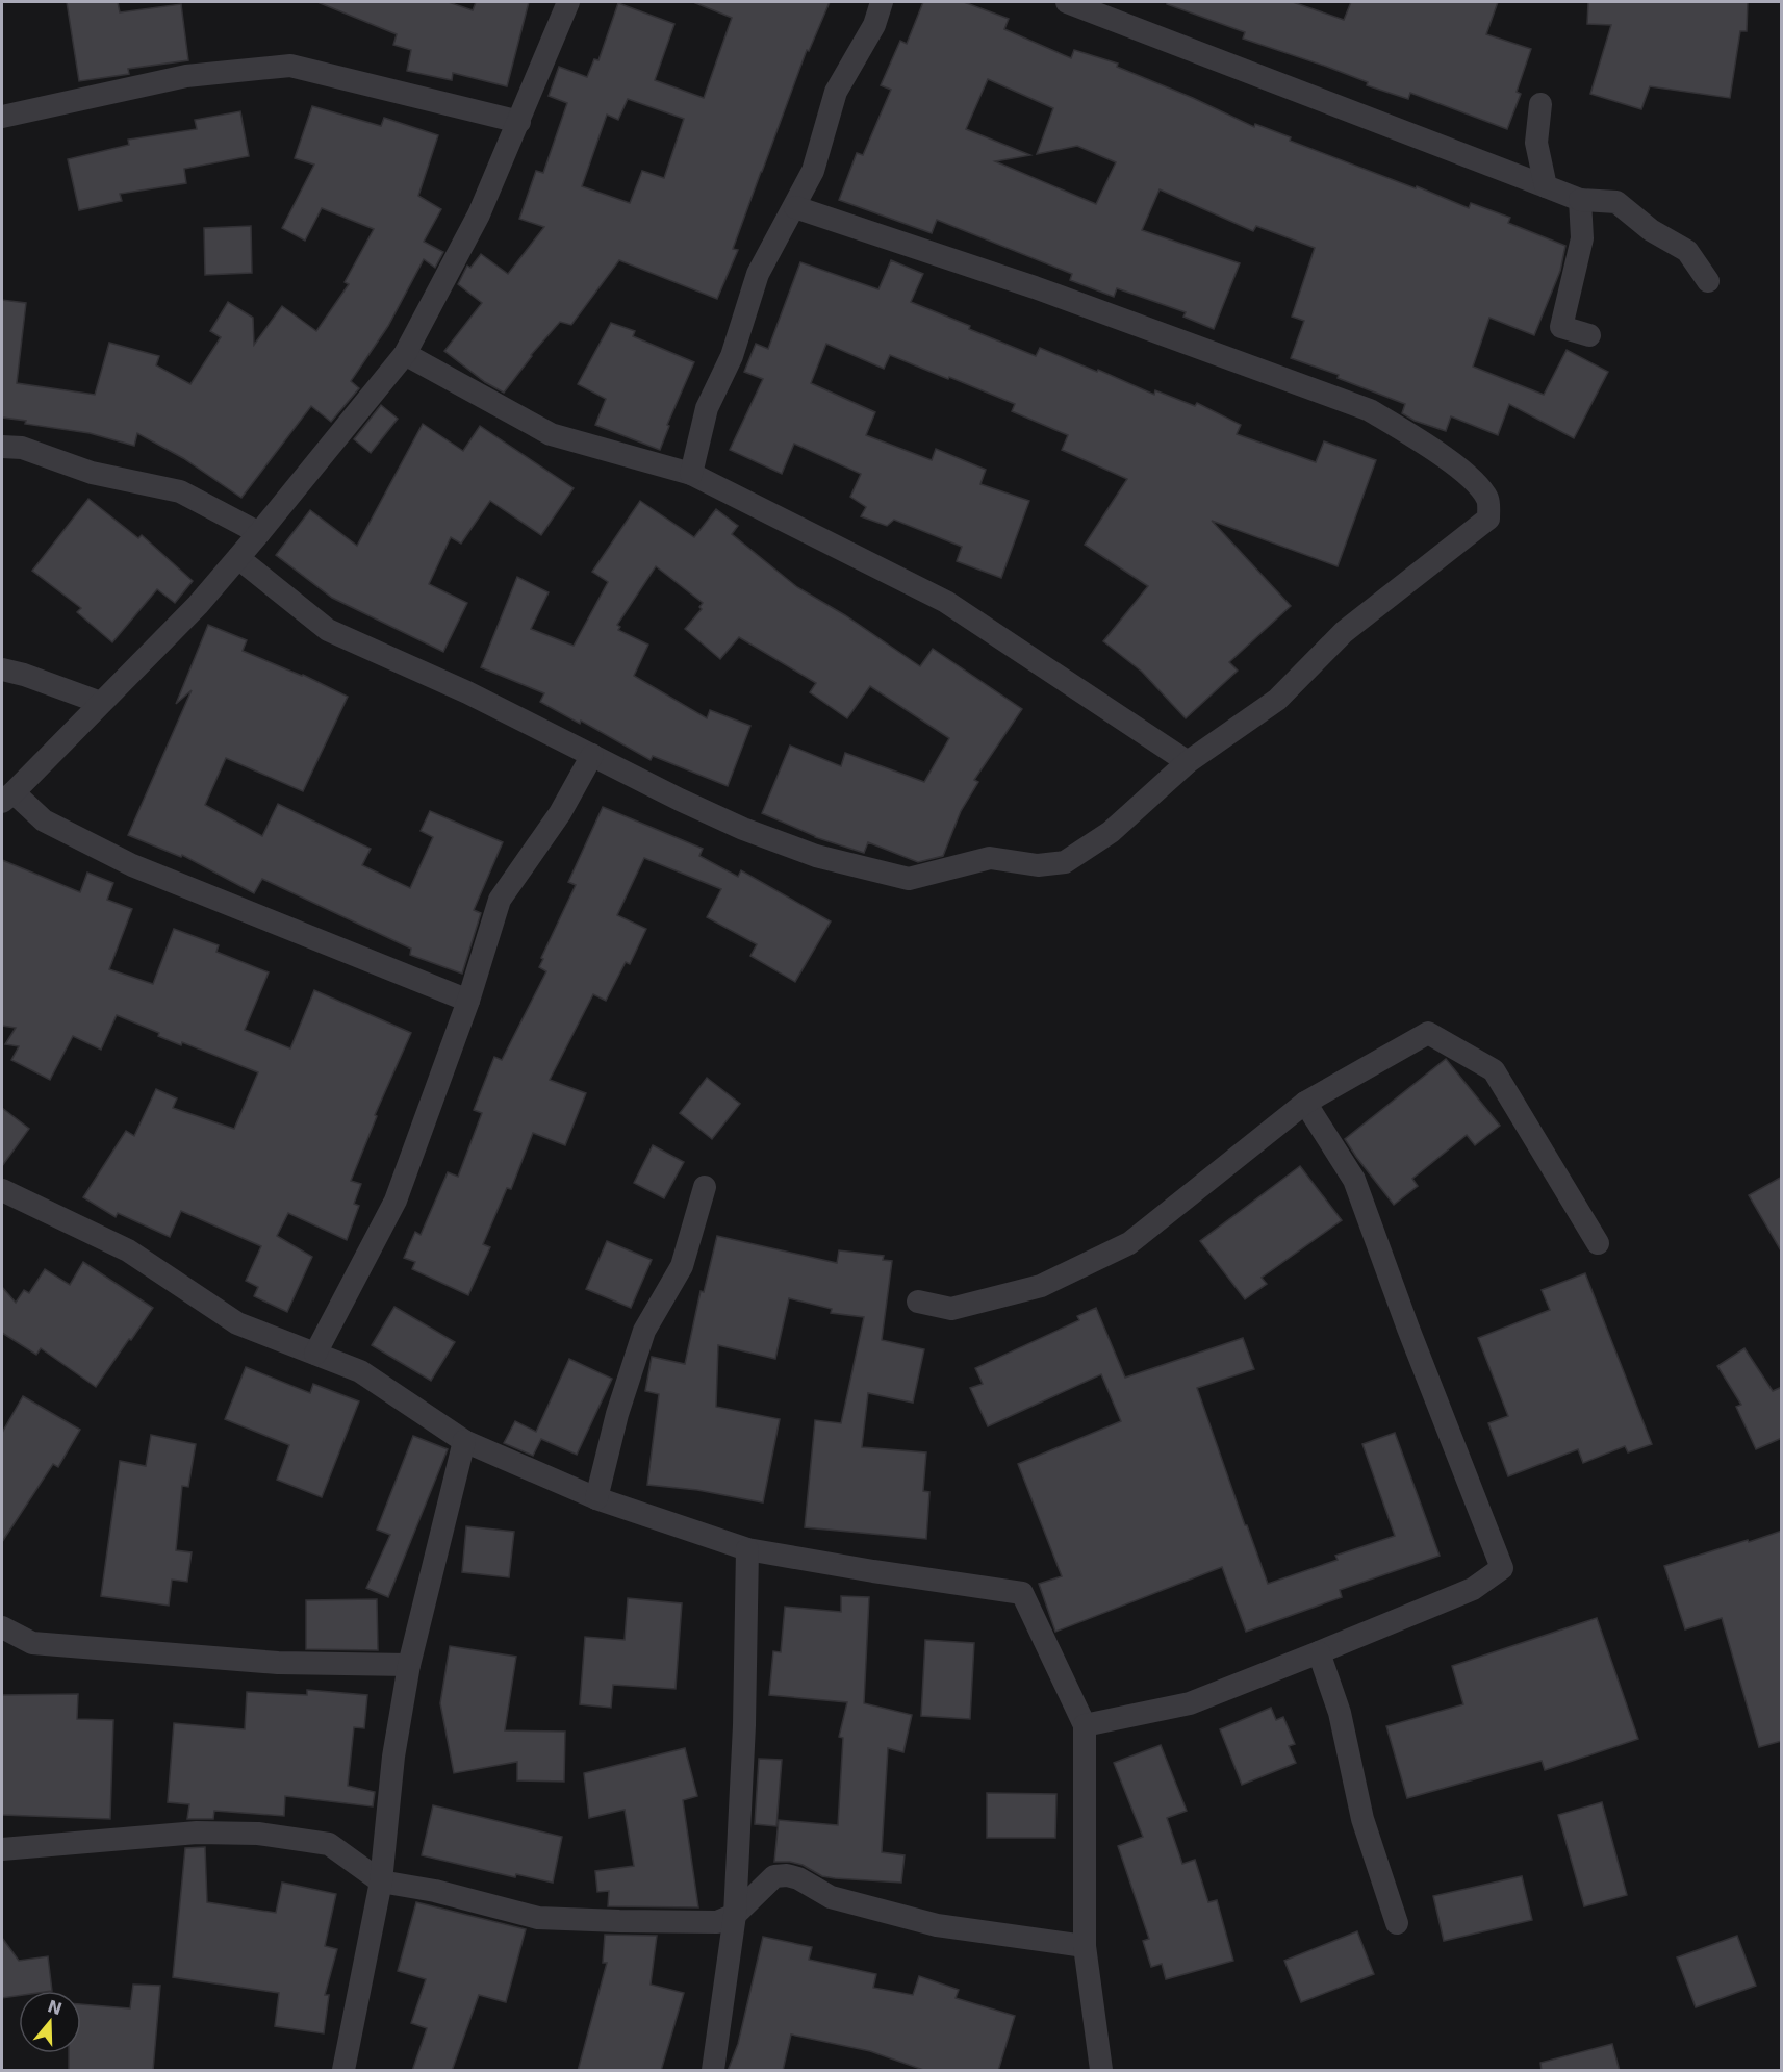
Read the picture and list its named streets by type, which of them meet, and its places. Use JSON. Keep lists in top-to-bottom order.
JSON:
{
  "north": "top"
}
